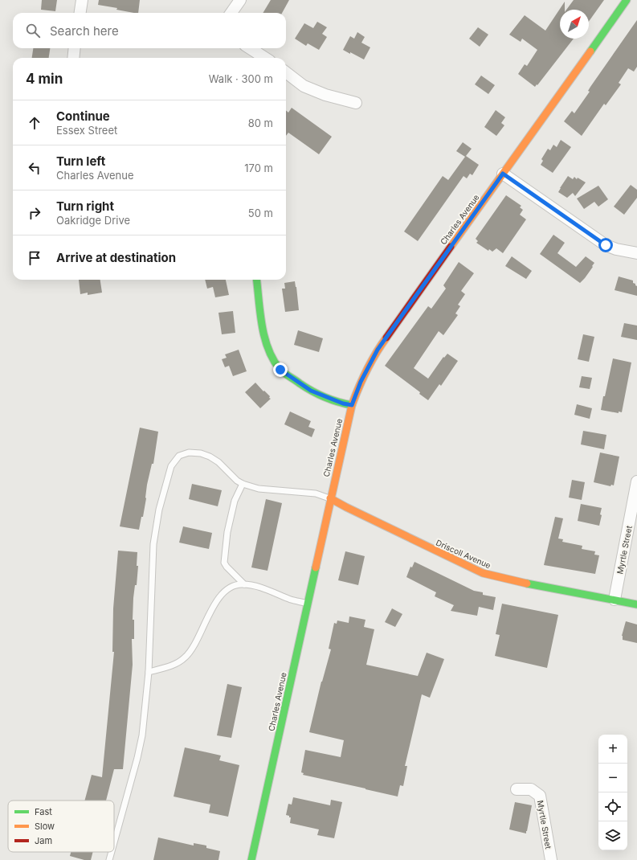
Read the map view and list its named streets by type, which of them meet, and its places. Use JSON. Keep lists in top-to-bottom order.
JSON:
{
  "streets": {
    "street": ["Charles Avenue", "Myrtle Street", "Driscoll Avenue"]
  },
  "crossings": [
    ["Charles Avenue", "Driscoll Avenue"],
    ["Myrtle Street", "Driscoll Avenue"]
  ],
  "legend": ["Fast", "Slow", "Jam"],
  "north": "top right",
  "page": {
    "search": "Search here",
    "heading": ["4 min", "Walk · 300 m"],
    "list": [
      ["Continue", "Essex Street", "80 m"],
      ["Turn left", "Charles Avenue", "170 m"],
      ["Turn right", "Oakridge Drive", "50 m"],
      "Arrive at destination"
    ],
    "map_buttons": ["+", "−"]
  }
}
